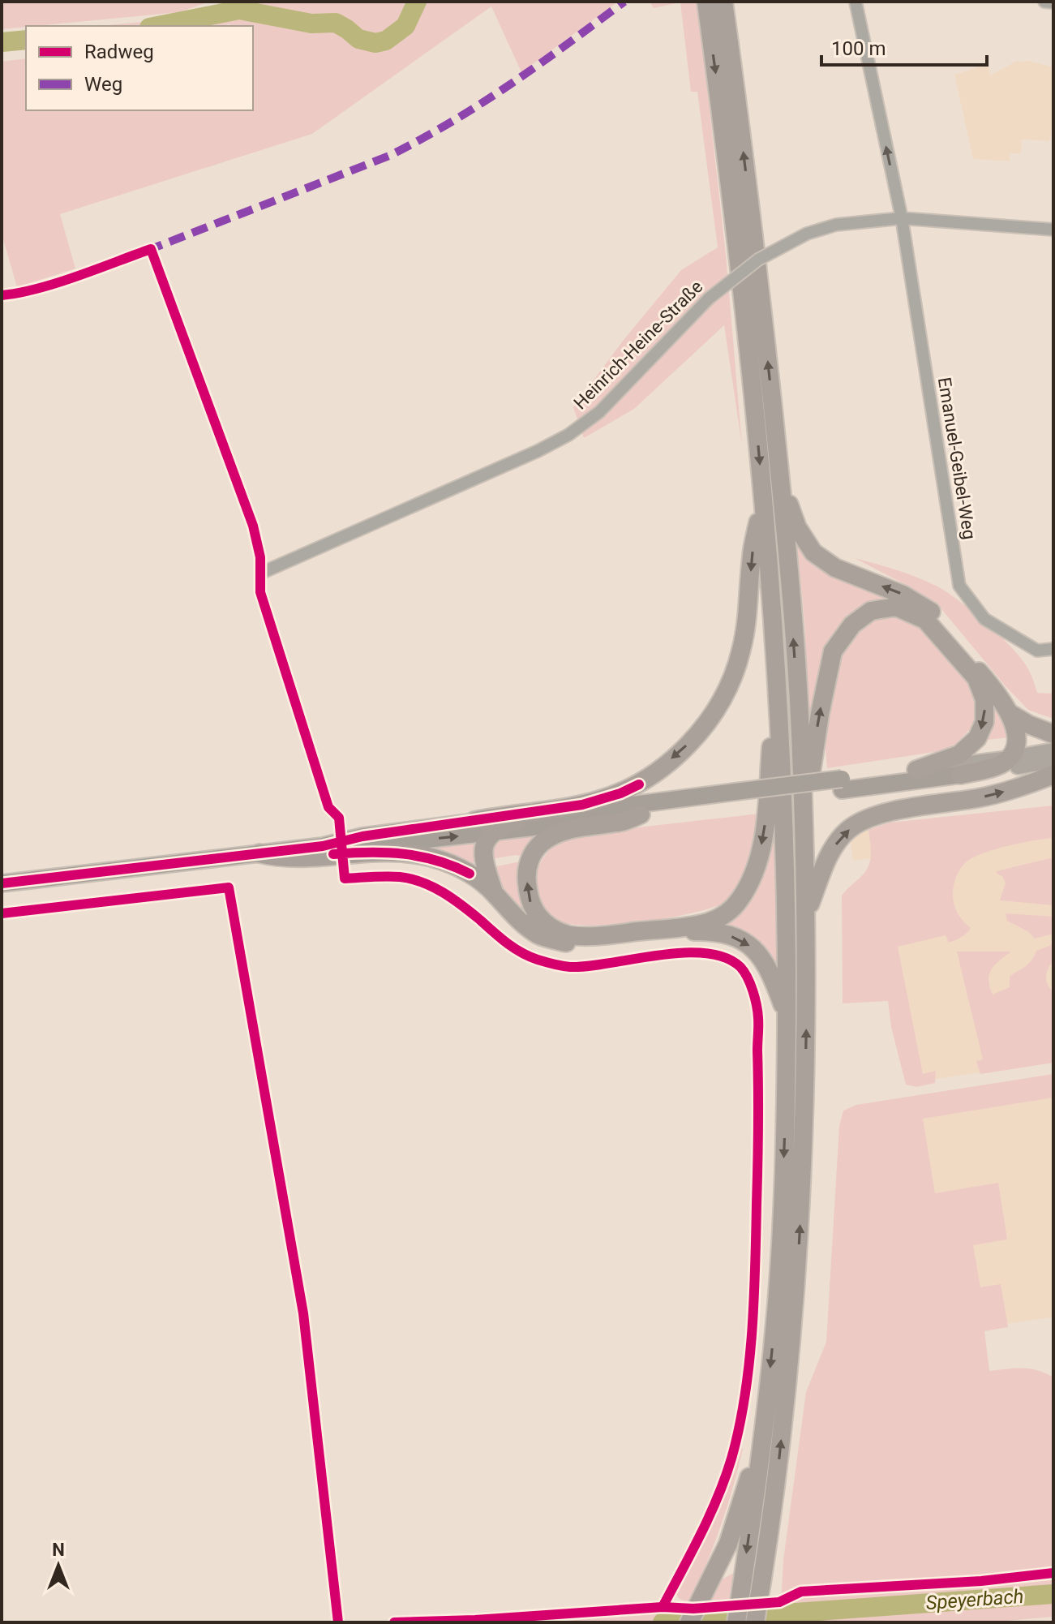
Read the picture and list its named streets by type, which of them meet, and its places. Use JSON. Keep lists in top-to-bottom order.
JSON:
{
  "streets": {
    "street": ["Heinrich-Heine-Straße", "Emanuel-Geibel-Weg"]
  },
  "crossings": [
    ["Heinrich-Heine-Straße", "Emanuel-Geibel-Weg"]
  ],
  "water": ["Speyerbach"],
  "legend": ["Radweg", "Weg"],
  "scale_bar": "100 m",
  "north": "top"
}
